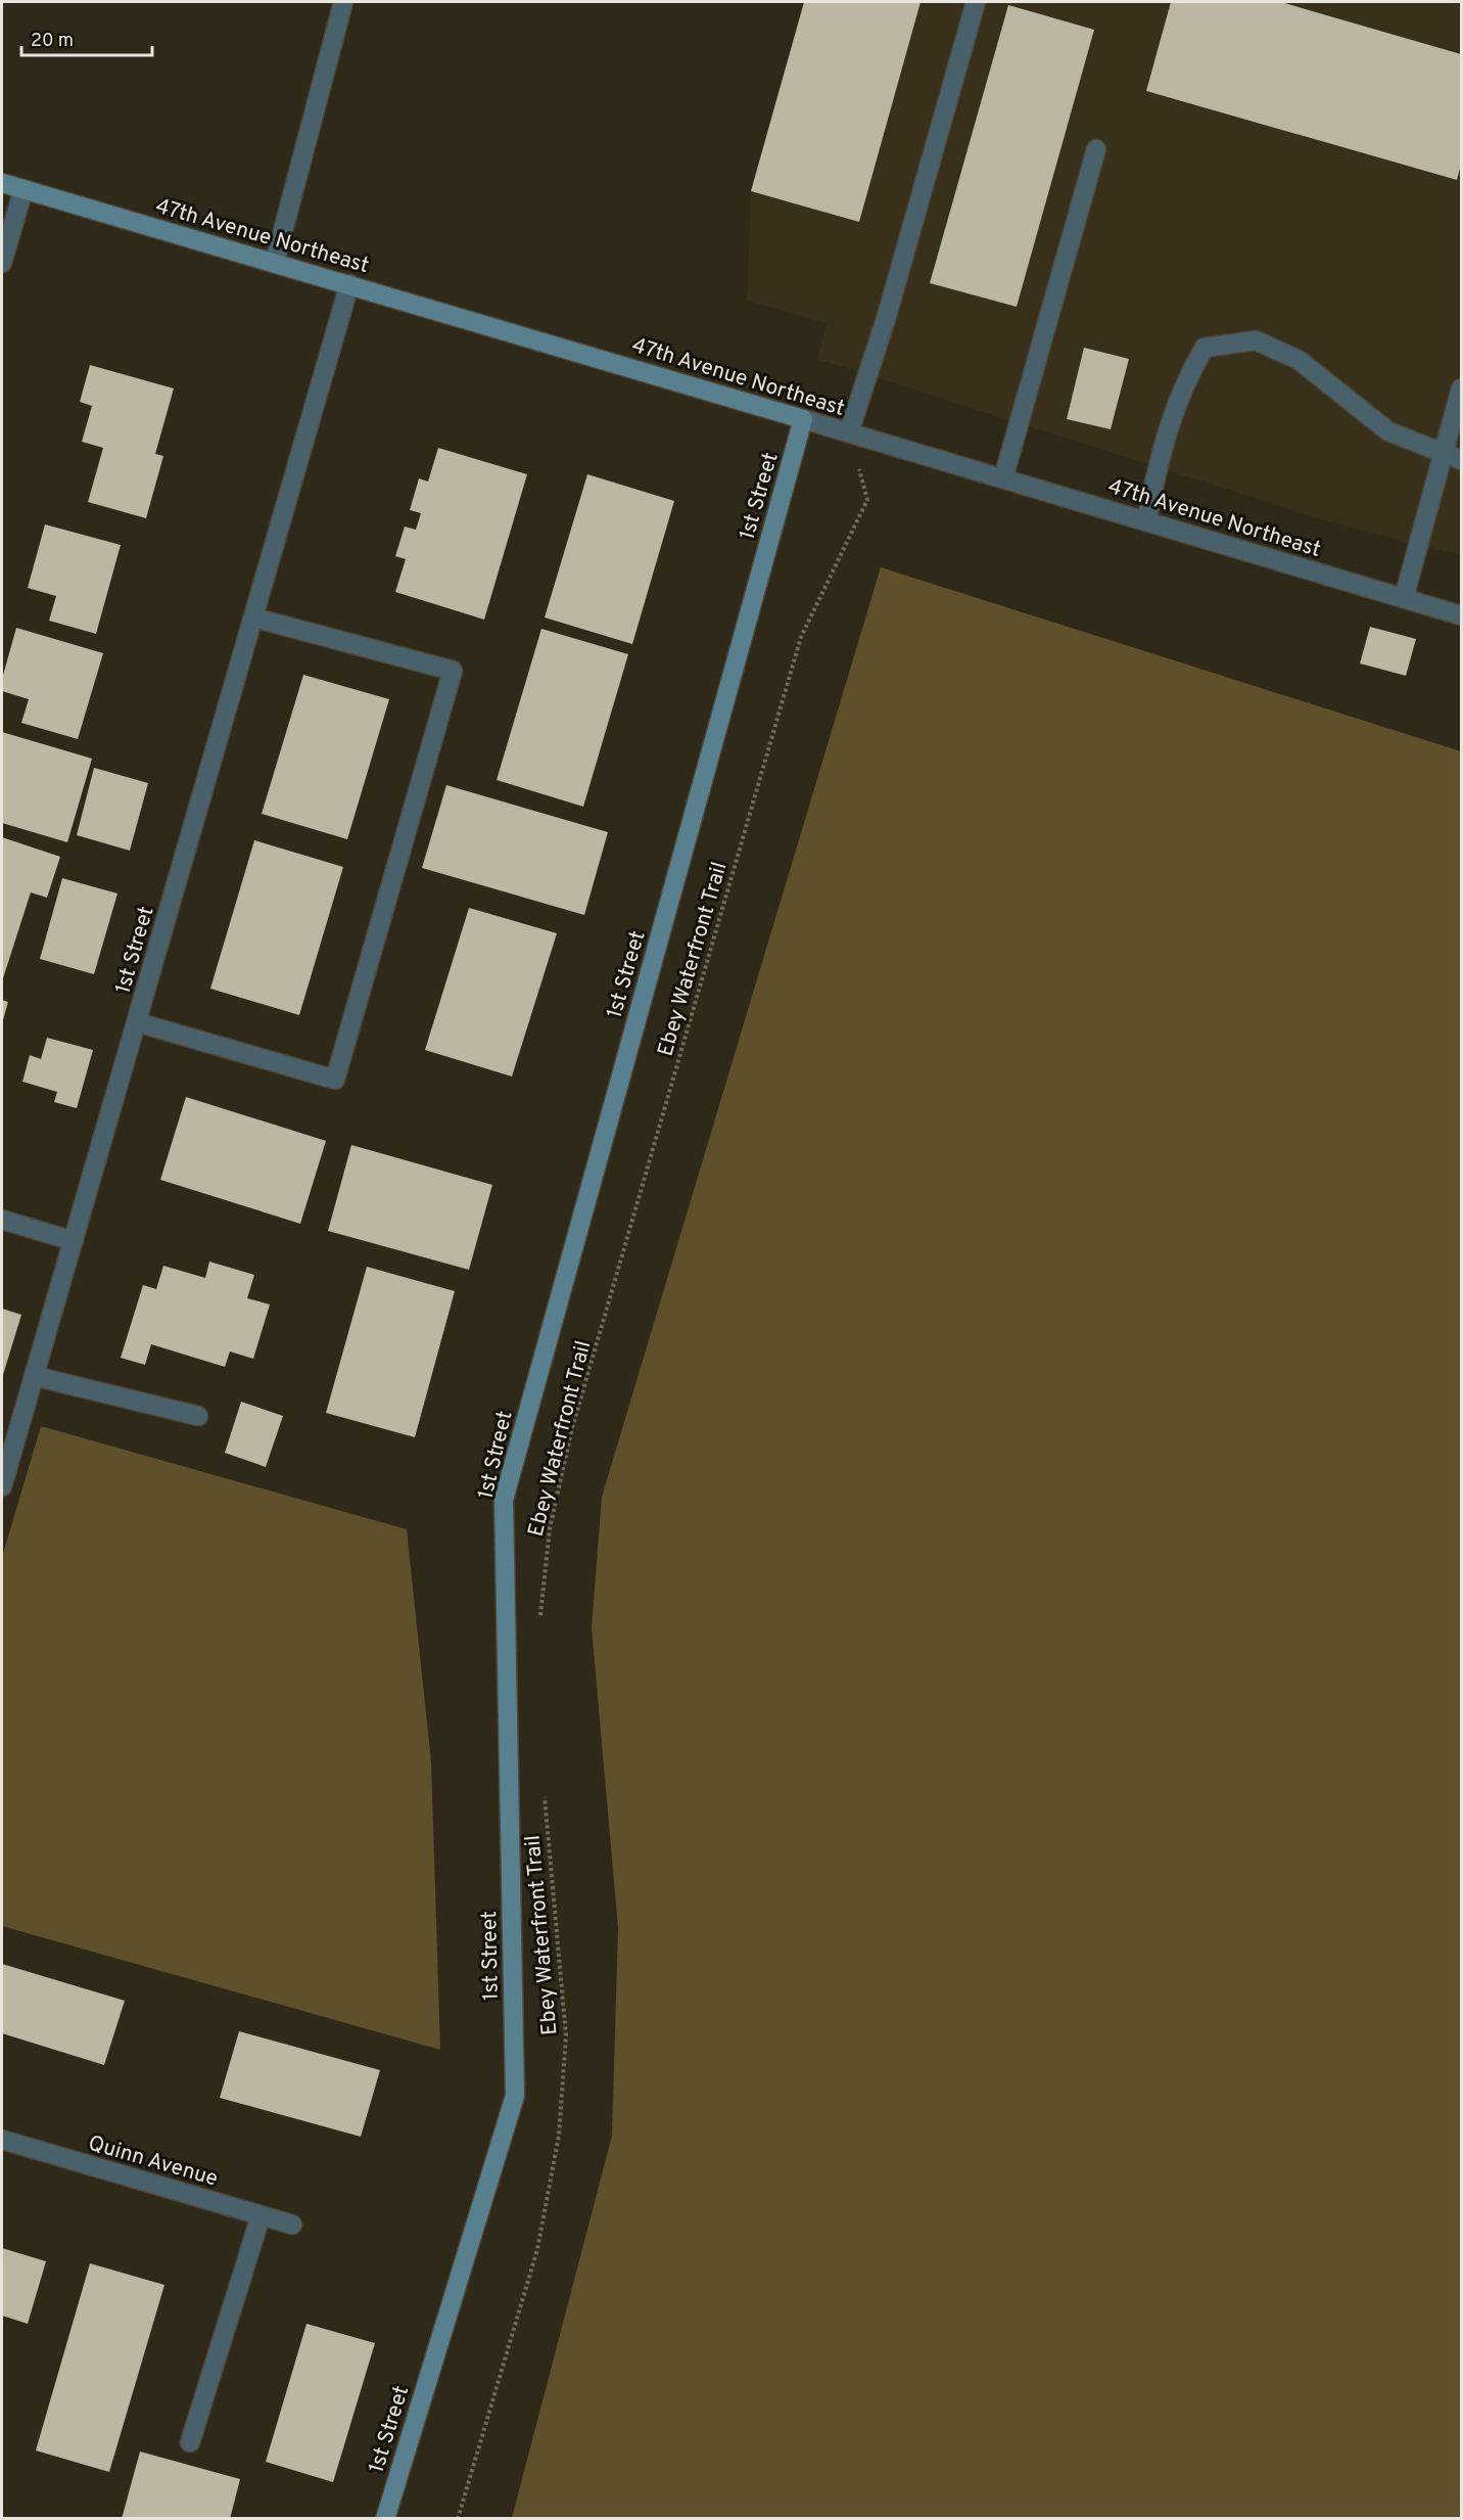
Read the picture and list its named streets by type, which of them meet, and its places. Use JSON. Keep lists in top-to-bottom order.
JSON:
{
  "streets": {
    "street": ["47th Avenue Northeast", "1st Street", "Quinn Avenue"],
    "path": ["Ebey Waterfront Trail"]
  },
  "crossings": [
    ["47th Avenue Northeast", "1st Street"],
    ["47th Avenue Northeast", "Ebey Waterfront Trail"]
  ],
  "scale_bar": "20 m"
}
